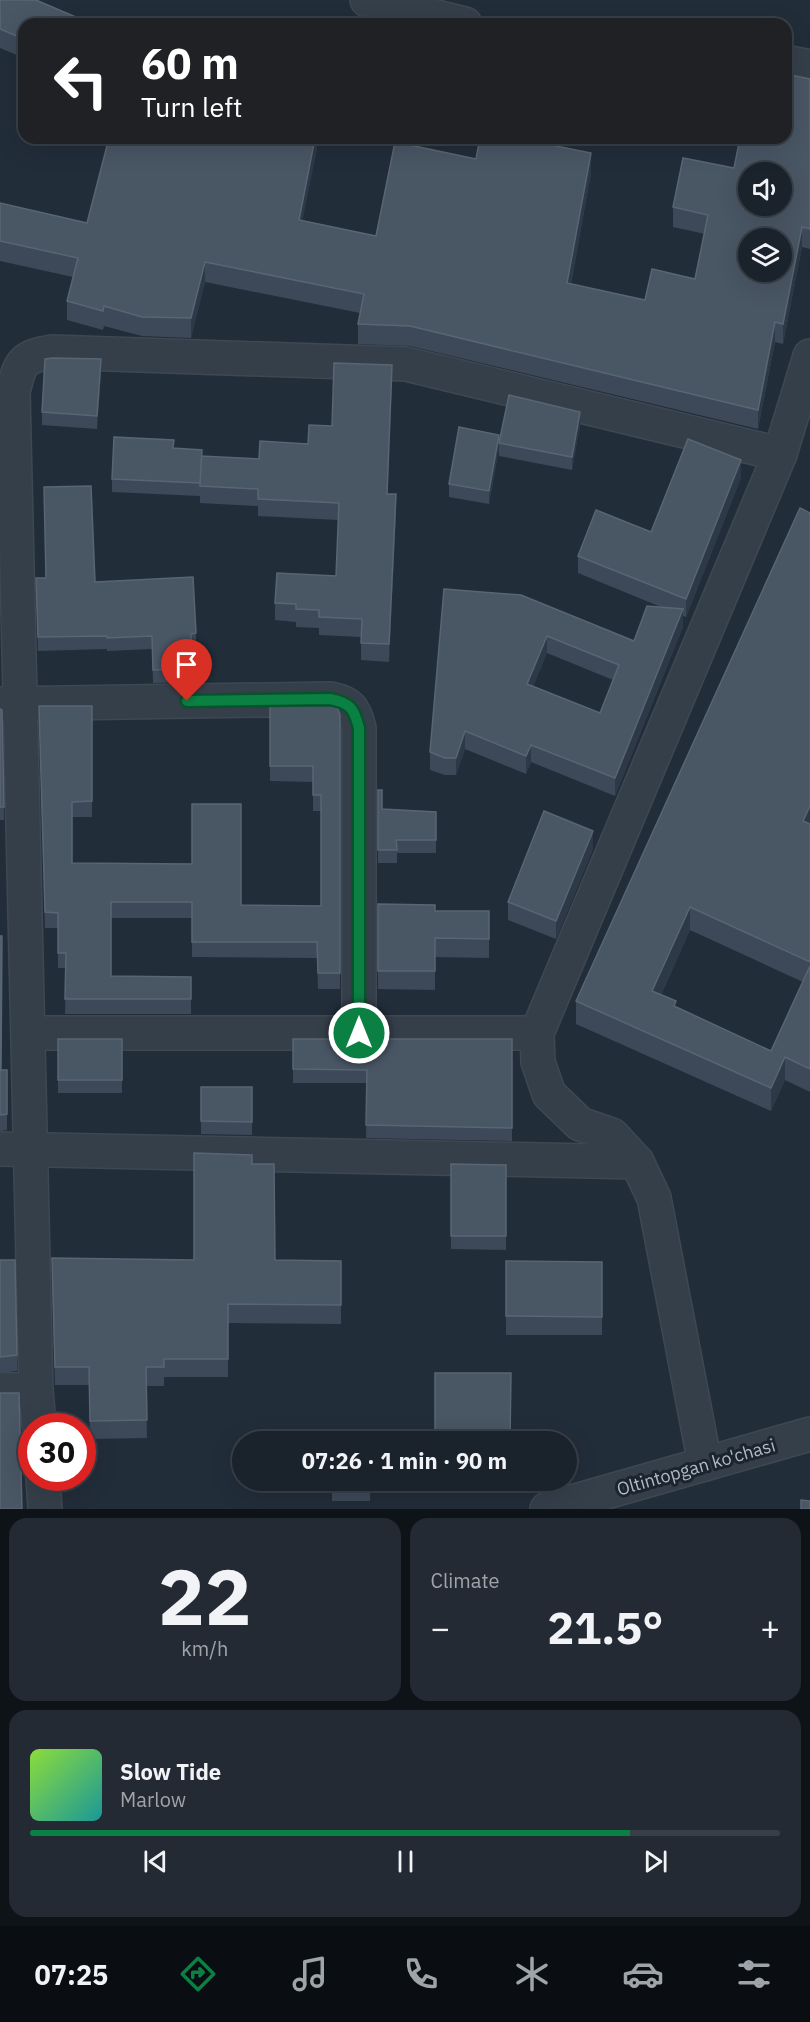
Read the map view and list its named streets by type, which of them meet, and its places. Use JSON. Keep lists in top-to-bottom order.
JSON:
{
  "streets": {
    "street": ["Oltintopgan ko'chasi"]
  },
  "page": {
    "turn": ["60 m", "Turn left"],
    "limit": "30",
    "trip": "07:26 · 1 min · 90 m",
    "tile": [
      ["22", "km/h"],
      "Climate"
    ],
    "heat": ["−", "21.5°", "+"],
    "song": ["Slow Tide", "Marlow"],
    "tabs": "07:25"
  }
}
